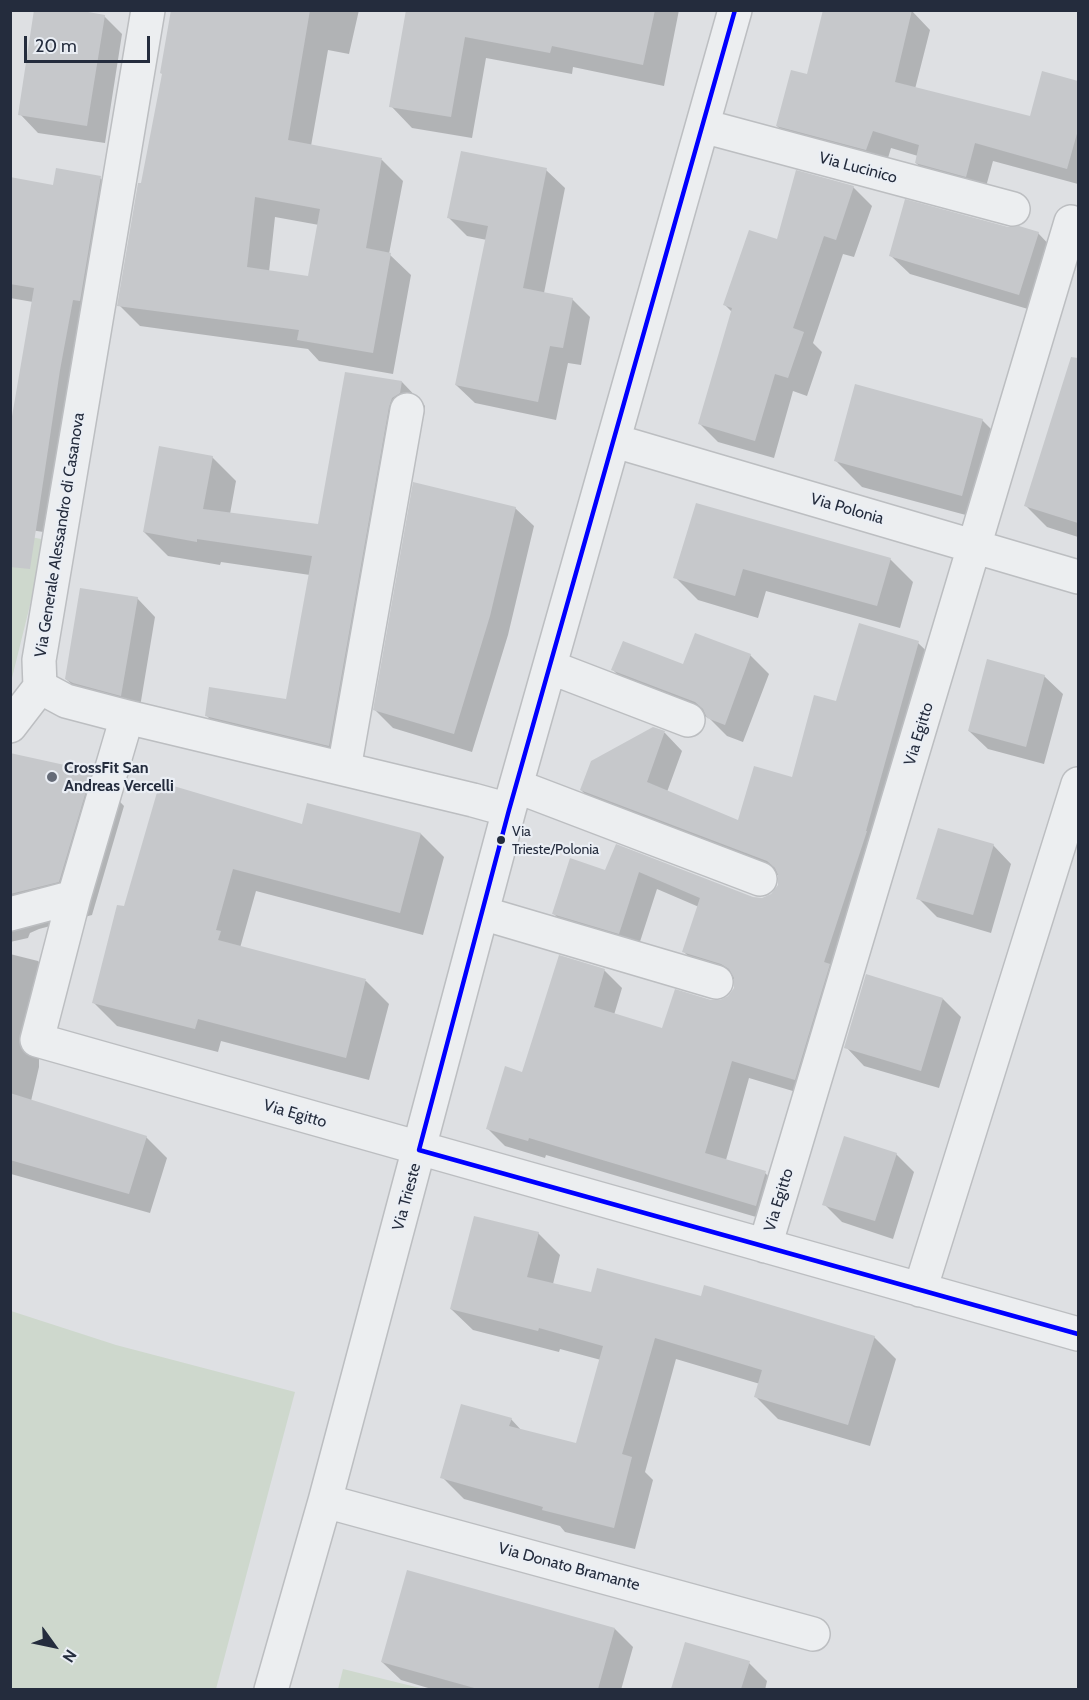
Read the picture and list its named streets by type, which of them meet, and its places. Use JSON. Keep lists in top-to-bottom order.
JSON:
{
  "streets": {
    "street": [
      "Via Lucinico",
      "Via Polonia",
      "Via Generale Alessandro di Casanova",
      "Via Egitto",
      "Via Trieste",
      "Via Donato Bramante"
    ]
  },
  "crossings": [
    ["Via Lucinico", "Via Trieste"],
    ["Via Polonia", "Via Egitto"],
    ["Via Polonia", "Via Trieste"],
    ["Via Egitto", "Via Trieste"],
    ["Via Trieste", "Via Donato Bramante"]
  ],
  "places": ["CrossFit San Andreas Vercelli", "Via Trieste/Polonia"],
  "scale_bar": "20 m",
  "north": "bottom right"
}
